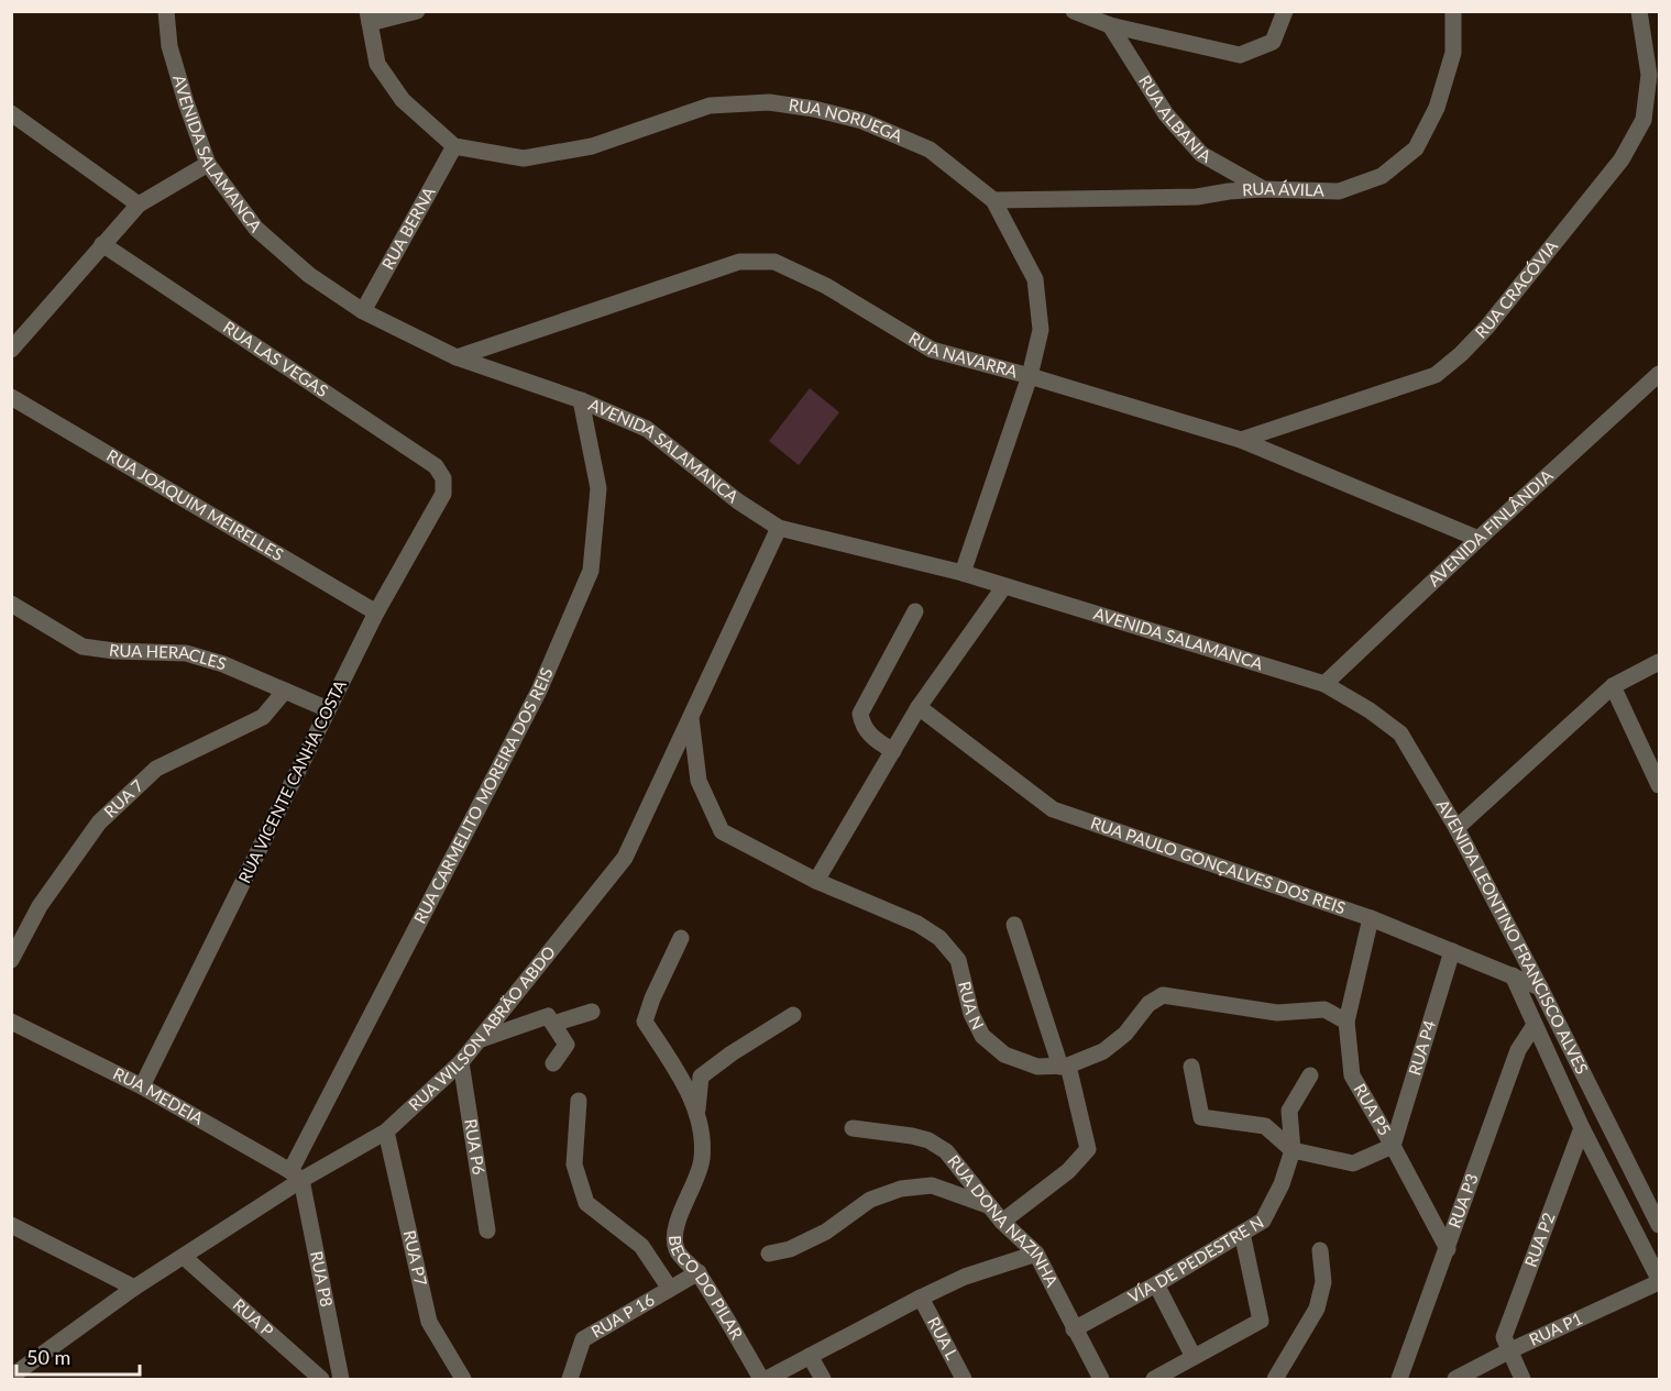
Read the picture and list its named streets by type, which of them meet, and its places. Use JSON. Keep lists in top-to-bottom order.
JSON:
{
  "streets": {
    "street": [
      "RUA ALBANIA",
      "RUA NORUEGA",
      "AVENIDA SALAMANCA",
      "RUA ÁVILA",
      "RUA BERNA",
      "RUA CRACÓVIA",
      "RUA NAVARRA",
      "RUA LAS VEGAS",
      "RUA JOAQUIM MEIRELLES",
      "AVENIDA FINLÂNDIA",
      "RUA HERACLES",
      "RUA VICENTE CANHA COSTA",
      "RUA CARMELITO MOREIRA DOS REIS",
      "RUA 7",
      "RUA PAULO GONÇALVES DOS REIS",
      "AVENIDA LEONTINO FRANCISCO ALVES",
      "RUA N",
      "RUA WILSON ABRÃO ABDO",
      "RUA P4",
      "RUA MEDEIA",
      "RUA P5",
      "RUA P6",
      "RUA P3",
      "RUA DONA NAZINHA",
      "RUA P2",
      "VÍA DE PEDESTRE N",
      "RUA P7",
      "RUA P8",
      "BECO DO PILAR",
      "RUA P 16",
      "RUA P",
      "RUA P1",
      "RUA L"
    ]
  },
  "crossings": [
    ["RUA ALBANIA", "RUA ÁVILA"],
    ["RUA NORUEGA", "AVENIDA SALAMANCA"],
    ["RUA NORUEGA", "RUA ÁVILA"],
    ["RUA NORUEGA", "RUA BERNA"],
    ["RUA NORUEGA", "RUA NAVARRA"],
    ["AVENIDA SALAMANCA", "RUA BERNA"],
    ["AVENIDA SALAMANCA", "RUA NAVARRA"],
    ["AVENIDA SALAMANCA", "AVENIDA FINLÂNDIA"],
    ["AVENIDA SALAMANCA", "RUA CARMELITO MOREIRA DOS REIS"],
    ["AVENIDA SALAMANCA", "AVENIDA LEONTINO FRANCISCO ALVES"],
    ["AVENIDA SALAMANCA", "RUA WILSON ABRÃO ABDO"],
    ["RUA CRACÓVIA", "RUA NAVARRA"],
    ["RUA NAVARRA", "AVENIDA FINLÂNDIA"],
    ["RUA LAS VEGAS", "RUA VICENTE CANHA COSTA"],
    ["RUA JOAQUIM MEIRELLES", "RUA VICENTE CANHA COSTA"],
    ["AVENIDA FINLÂNDIA", "AVENIDA LEONTINO FRANCISCO ALVES"],
    ["RUA HERACLES", "RUA VICENTE CANHA COSTA"],
    ["RUA HERACLES", "RUA 7"],
    ["RUA VICENTE CANHA COSTA", "RUA MEDEIA"],
    ["RUA CARMELITO MOREIRA DOS REIS", "RUA WILSON ABRÃO ABDO"],
    ["RUA CARMELITO MOREIRA DOS REIS", "RUA MEDEIA"],
    ["RUA CARMELITO MOREIRA DOS REIS", "RUA P8"],
    ["RUA PAULO GONÇALVES DOS REIS", "AVENIDA LEONTINO FRANCISCO ALVES"],
    ["RUA PAULO GONÇALVES DOS REIS", "RUA P4"],
    ["RUA PAULO GONÇALVES DOS REIS", "RUA P5"],
    ["AVENIDA LEONTINO FRANCISCO ALVES", "RUA P3"],
    ["AVENIDA LEONTINO FRANCISCO ALVES", "RUA P2"],
    ["AVENIDA LEONTINO FRANCISCO ALVES", "RUA P1"],
    ["RUA N", "RUA WILSON ABRÃO ABDO"],
    ["RUA N", "RUA P5"],
    ["RUA WILSON ABRÃO ABDO", "RUA MEDEIA"],
    ["RUA WILSON ABRÃO ABDO", "RUA P6"],
    ["RUA WILSON ABRÃO ABDO", "RUA P7"],
    ["RUA WILSON ABRÃO ABDO", "RUA P8"],
    ["RUA WILSON ABRÃO ABDO", "RUA P"],
    ["RUA P4", "RUA P5"],
    ["RUA MEDEIA", "RUA P8"],
    ["RUA P5", "RUA P3"],
    ["RUA DONA NAZINHA", "VÍA DE PEDESTRE N"],
    ["RUA P2", "RUA P1"],
    ["BECO DO PILAR", "RUA P 16"]
  ],
  "scale_bar": "50 m"
}
